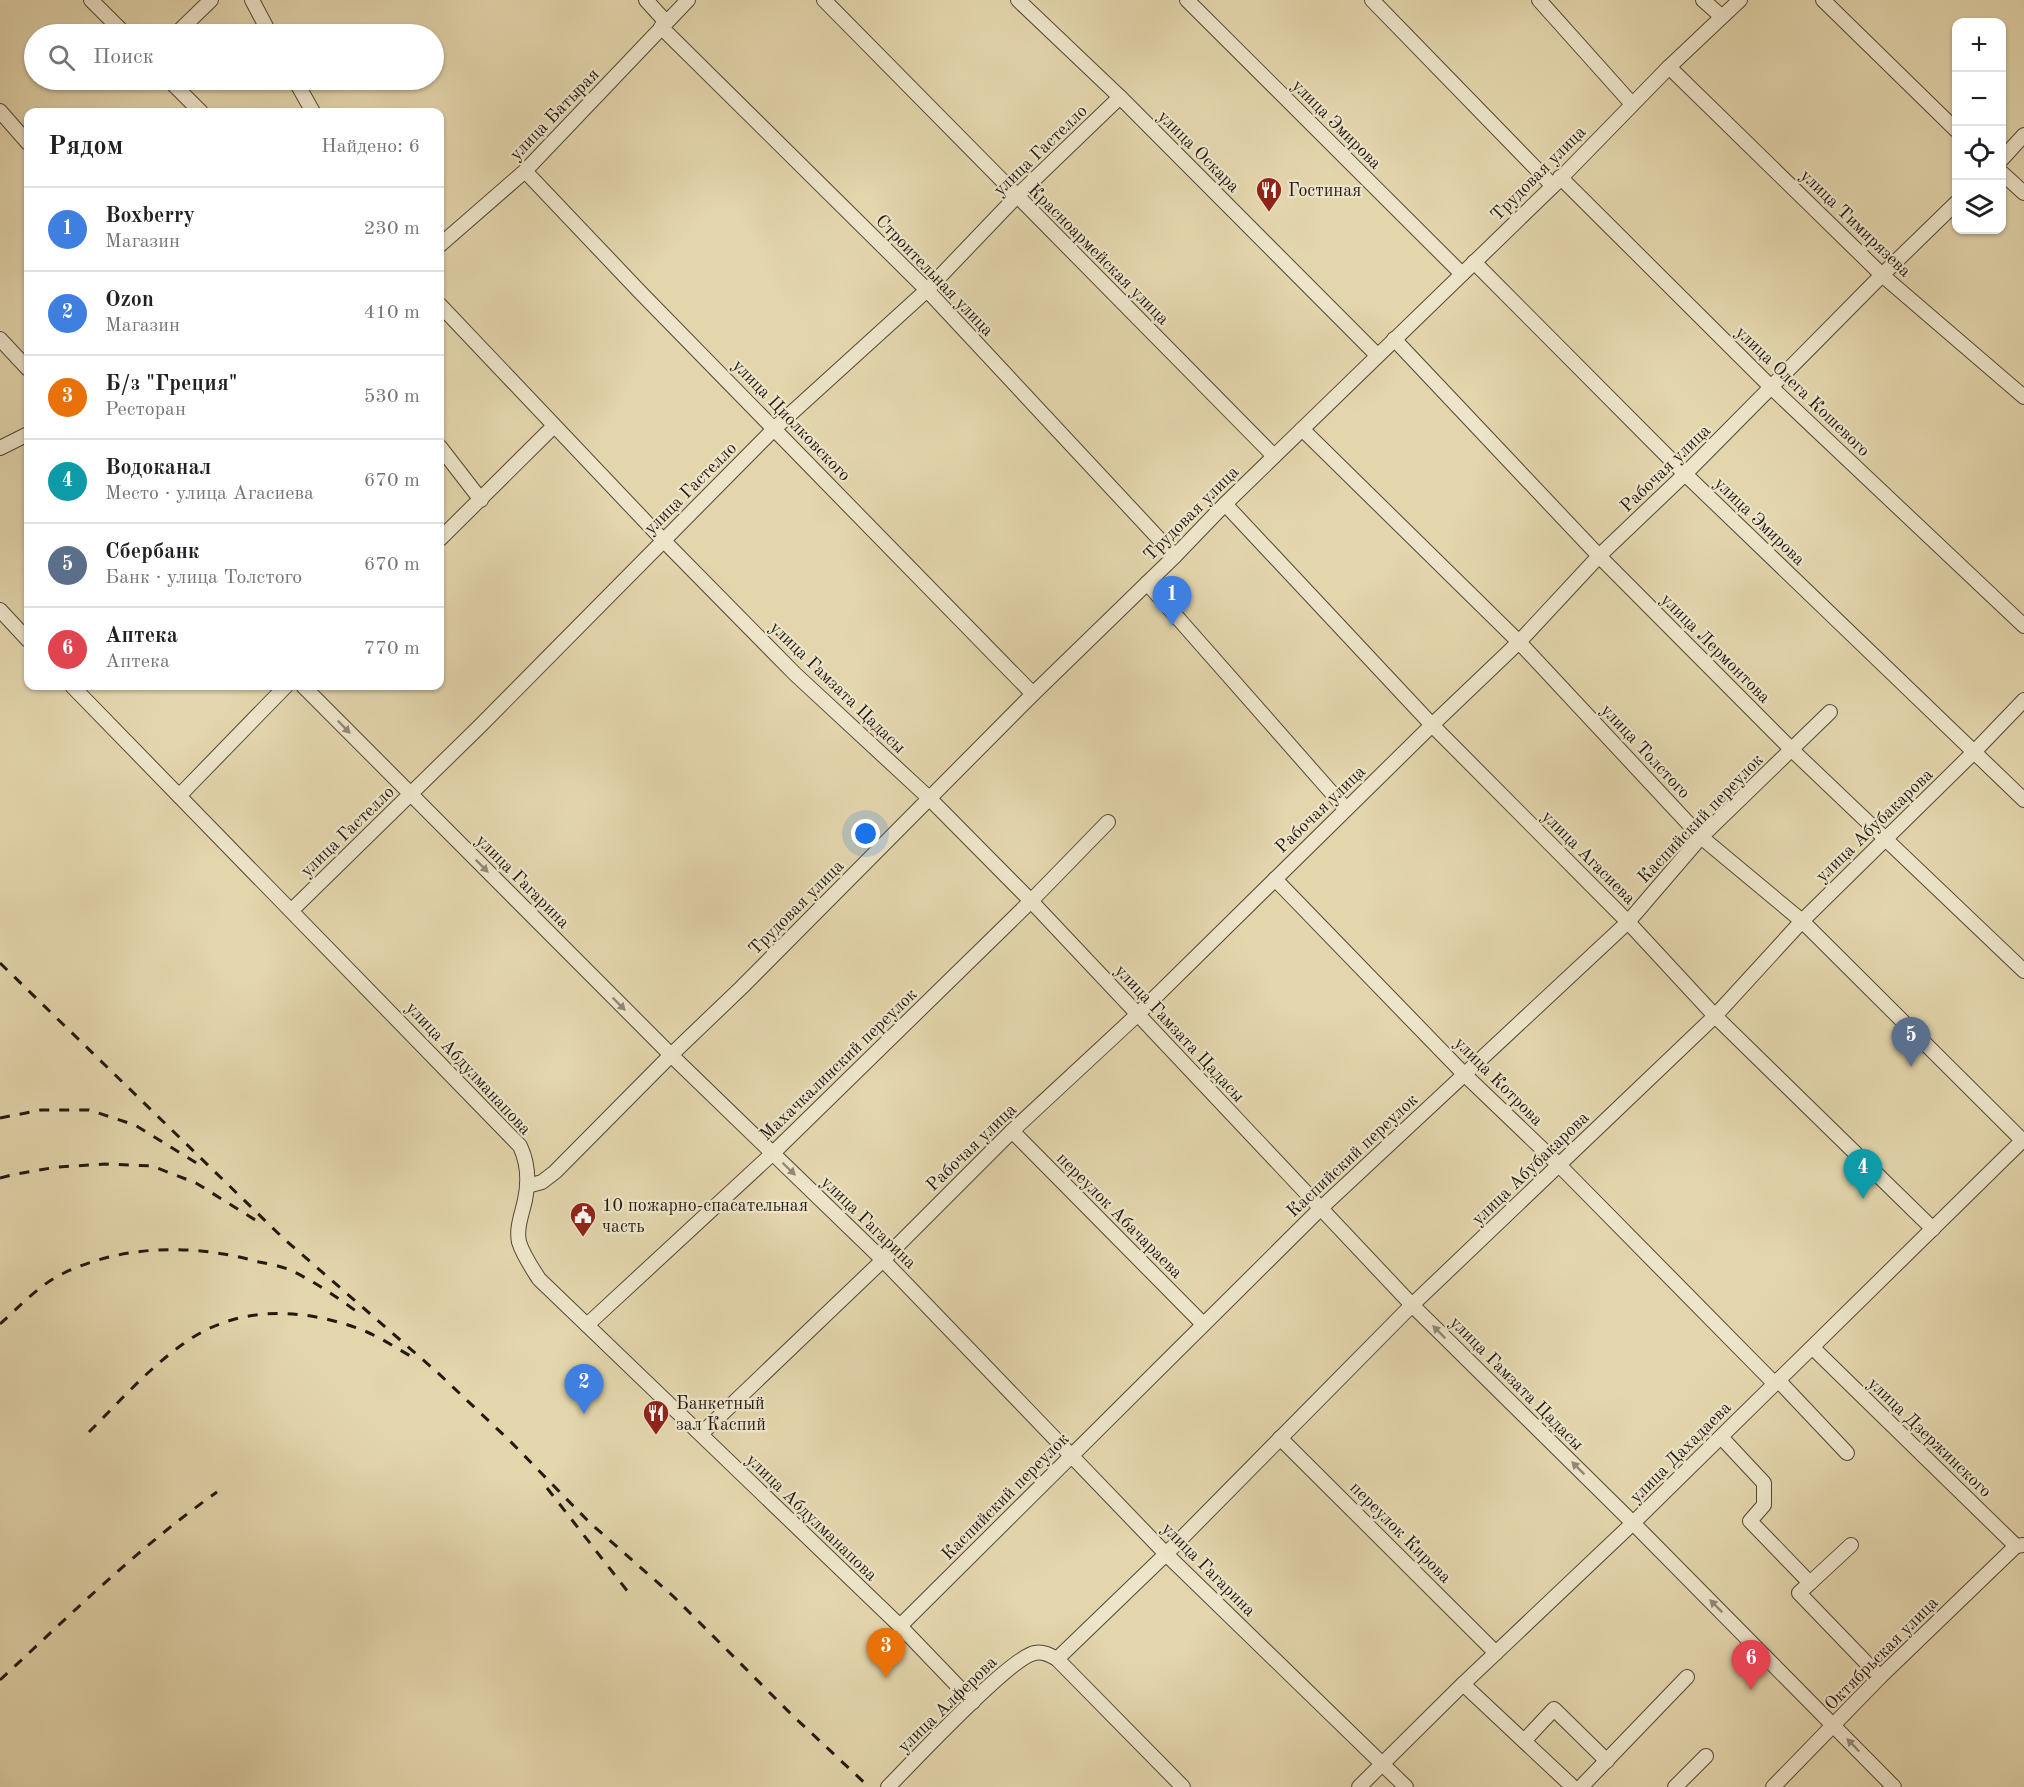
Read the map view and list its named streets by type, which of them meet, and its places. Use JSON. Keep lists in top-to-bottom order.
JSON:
{
  "streets": {
    "street": [
      "улица Батырая",
      "улица Эмирова",
      "улица Гастелло",
      "улица Оскара",
      "Трудовая улица",
      "улица Тимирязева",
      "Красноармейская улица",
      "Строительная улица",
      "улица Олега Кошевого",
      "улица Циолковского",
      "Рабочая улица",
      "улица Лермонтова",
      "улица Гамзата Цадасы",
      "улица Толстого",
      "Каспийский переулок",
      "улица Абубакарова",
      "улица Агасиева",
      "улица Гагарина",
      "Махачкалинский переулок",
      "улица Абдулманапова",
      "улица Котрова",
      "переулок Абачараева",
      "улица Дзержинского",
      "улица Дахадаева",
      "переулок Кирова",
      "Октябрьская улица",
      "улица Алферова"
    ]
  },
  "crossings": [
    ["улица Батырая", "Строительная улица"],
    ["улица Батырая", "улица Циолковского"],
    ["улица Эмирова", "Трудовая улица"],
    ["улица Эмирова", "Рабочая улица"],
    ["улица Эмирова", "улица Абубакарова"],
    ["улица Гастелло", "улица Оскара"],
    ["улица Гастелло", "Красноармейская улица"],
    ["улица Гастелло", "Строительная улица"],
    ["улица Гастелло", "улица Циолковского"],
    ["улица Гастелло", "улица Гамзата Цадасы"],
    ["улица Гастелло", "улица Гагарина"],
    ["улица Гастелло", "улица Абдулманапова"],
    ["улица Оскара", "Трудовая улица"],
    ["Трудовая улица", "улица Тимирязева"],
    ["Трудовая улица", "Красноармейская улица"],
    ["Трудовая улица", "Строительная улица"],
    ["Трудовая улица", "улица Олега Кошевого"],
    ["Трудовая улица", "улица Циолковского"],
    ["Трудовая улица", "улица Лермонтова"],
    ["Трудовая улица", "улица Гамзата Цадасы"],
    ["Трудовая улица", "улица Толстого"],
    ["Трудовая улица", "улица Агасиева"],
    ["Трудовая улица", "улица Гагарина"],
    ["Трудовая улица", "улица Абдулманапова"],
    ["улица Тимирязева", "Рабочая улица"],
    ["улица Олега Кошевого", "Рабочая улица"],
    ["Рабочая улица", "улица Лермонтова"],
    ["Рабочая улица", "улица Гамзата Цадасы"],
    ["Рабочая улица", "улица Толстого"],
    ["Рабочая улица", "улица Агасиева"],
    ["Рабочая улица", "улица Гагарина"],
    ["Рабочая улица", "улица Абдулманапова"],
    ["Рабочая улица", "улица Котрова"],
    ["Рабочая улица", "переулок Абачараева"],
    ["улица Лермонтова", "Каспийский переулок"],
    ["улица Лермонтова", "улица Абубакарова"],
    ["улица Гамзата Цадасы", "Каспийский переулок"],
    ["улица Гамзата Цадасы", "улица Абубакарова"],
    ["улица Гамзата Цадасы", "Махачкалинский переулок"],
    ["улица Гамзата Цадасы", "улица Дахадаева"],
    ["улица Гамзата Цадасы", "Октябрьская улица"],
    ["улица Толстого", "Каспийский переулок"],
    ["улица Толстого", "улица Абубакарова"],
    ["улица Толстого", "улица Дахадаева"],
    ["Каспийский переулок", "улица Агасиева"],
    ["Каспийский переулок", "улица Гагарина"],
    ["Каспийский переулок", "улица Абдулманапова"],
    ["Каспийский переулок", "улица Котрова"],
    ["Каспийский переулок", "переулок Абачараева"],
    ["улица Абубакарова", "улица Агасиева"],
    ["улица Абубакарова", "улица Гагарина"],
    ["улица Абубакарова", "улица Котрова"],
    ["улица Абубакарова", "переулок Кирова"],
    ["улица Абубакарова", "улица Алферова"],
    ["улица Агасиева", "улица Дахадаева"],
    ["улица Гагарина", "Махачкалинский переулок"],
    ["улица Гагарина", "улица Дахадаева"],
    ["Махачкалинский переулок", "улица Абдулманапова"],
    ["улица Абдулманапова", "улица Алферова"],
    ["улица Котрова", "улица Дахадаева"],
    ["улица Дзержинского", "улица Дахадаева"],
    ["улица Дзержинского", "Октябрьская улица"],
    ["улица Дахадаева", "переулок Кирова"]
  ],
  "one_way": ["улица Гагарина"],
  "places": {
    "restaurant": ["Гостиная", "Банкетный зал Каспий"],
    "public building": ["10 пожарно-спасательная часть"]
  },
  "page": {
    "map_buttons": ["+", "−"],
    "search": "Поиск",
    "heading": ["Рядом", "Найдено: 6"],
    "list": [
      {
        "mark": "1",
        "name": "Boxberry",
        "note": "Магазин",
        "value": "230 m"
      },
      {
        "mark": "2",
        "name": "Ozon",
        "note": "Магазин",
        "value": "410 m"
      },
      {
        "mark": "3",
        "name": "Б/з \"Греция\"",
        "note": "Ресторан",
        "value": "530 m"
      },
      {
        "mark": "4",
        "name": "Водоканал",
        "note": "Место · улица Агасиева",
        "value": "670 m"
      },
      {
        "mark": "5",
        "name": "Сбербанк",
        "note": "Банк · улица Толстого",
        "value": "670 m"
      },
      {
        "mark": "6",
        "name": "Аптека",
        "note": "Аптека",
        "value": "770 m"
      }
    ],
    "pins": [
      "1",
      "5",
      "4",
      "2",
      "3",
      "6"
    ]
  }
}
